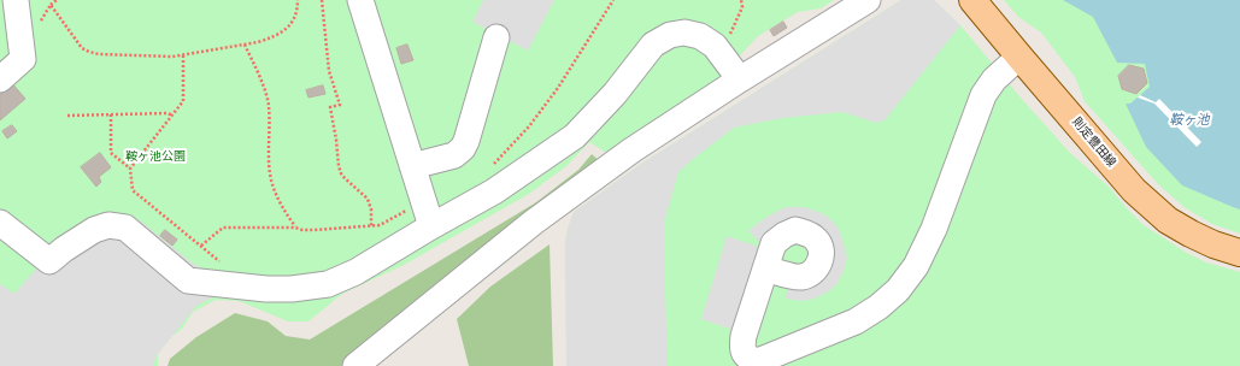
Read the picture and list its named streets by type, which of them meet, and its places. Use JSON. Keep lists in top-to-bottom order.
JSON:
{
  "streets": {
    "main road": ["則定豊田線"]
  },
  "water": ["鞍ヶ池"],
  "parks": ["鞍ヶ池公園"]
}
